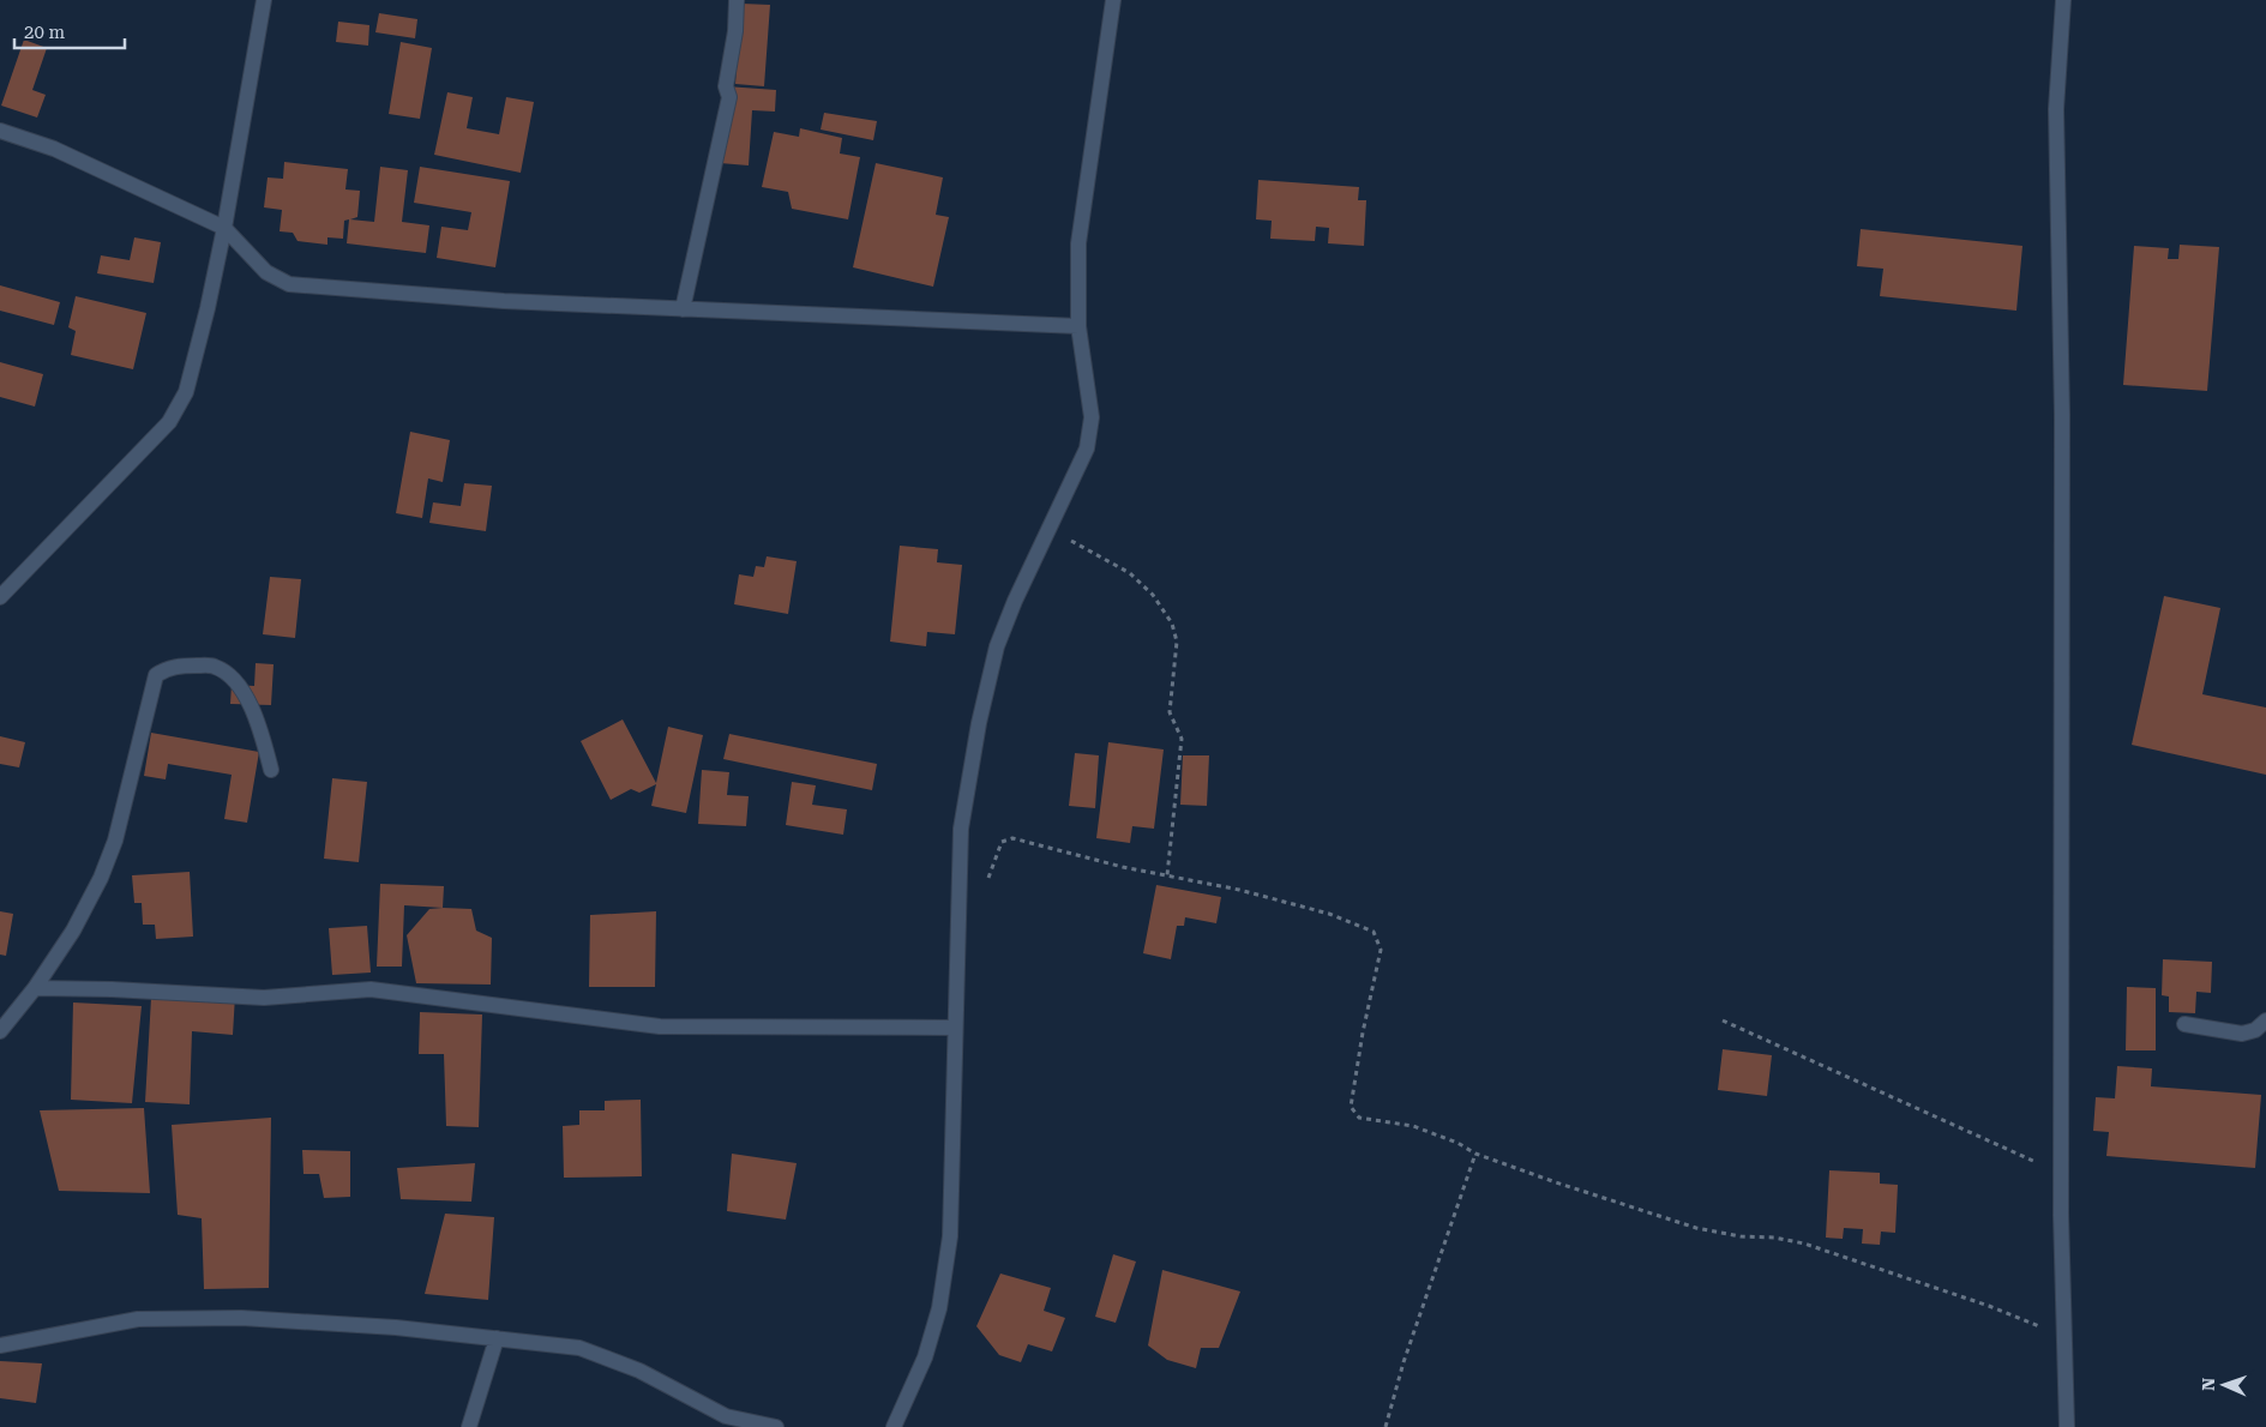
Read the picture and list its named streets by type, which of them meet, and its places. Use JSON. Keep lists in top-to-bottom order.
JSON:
{
  "scale_bar": "20 m",
  "north": "left"
}
